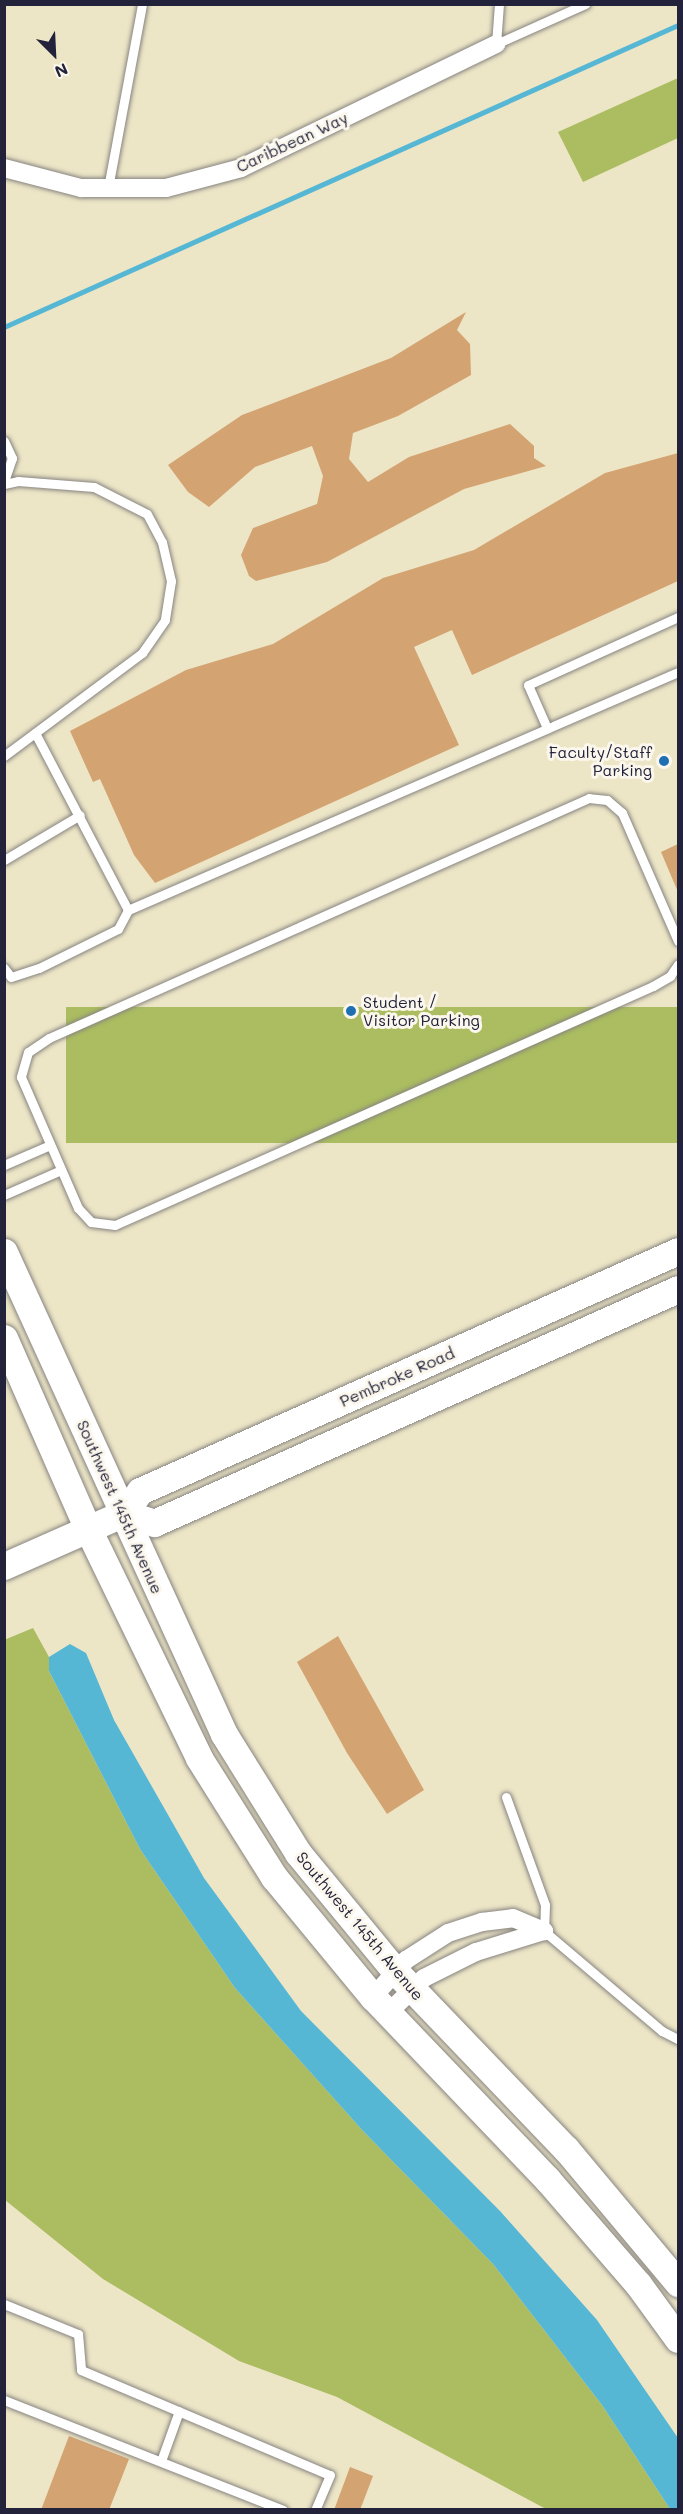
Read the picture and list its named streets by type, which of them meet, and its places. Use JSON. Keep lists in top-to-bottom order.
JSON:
{
  "streets": {
    "street": ["Caribbean Way", "Pembroke Road", "Southwest 145th Avenue"]
  },
  "crossings": [
    ["Pembroke Road", "Southwest 145th Avenue"]
  ],
  "places": ["Faculty/Staff Parking", "Student / Visitor Parking"],
  "north": "bottom right"
}
